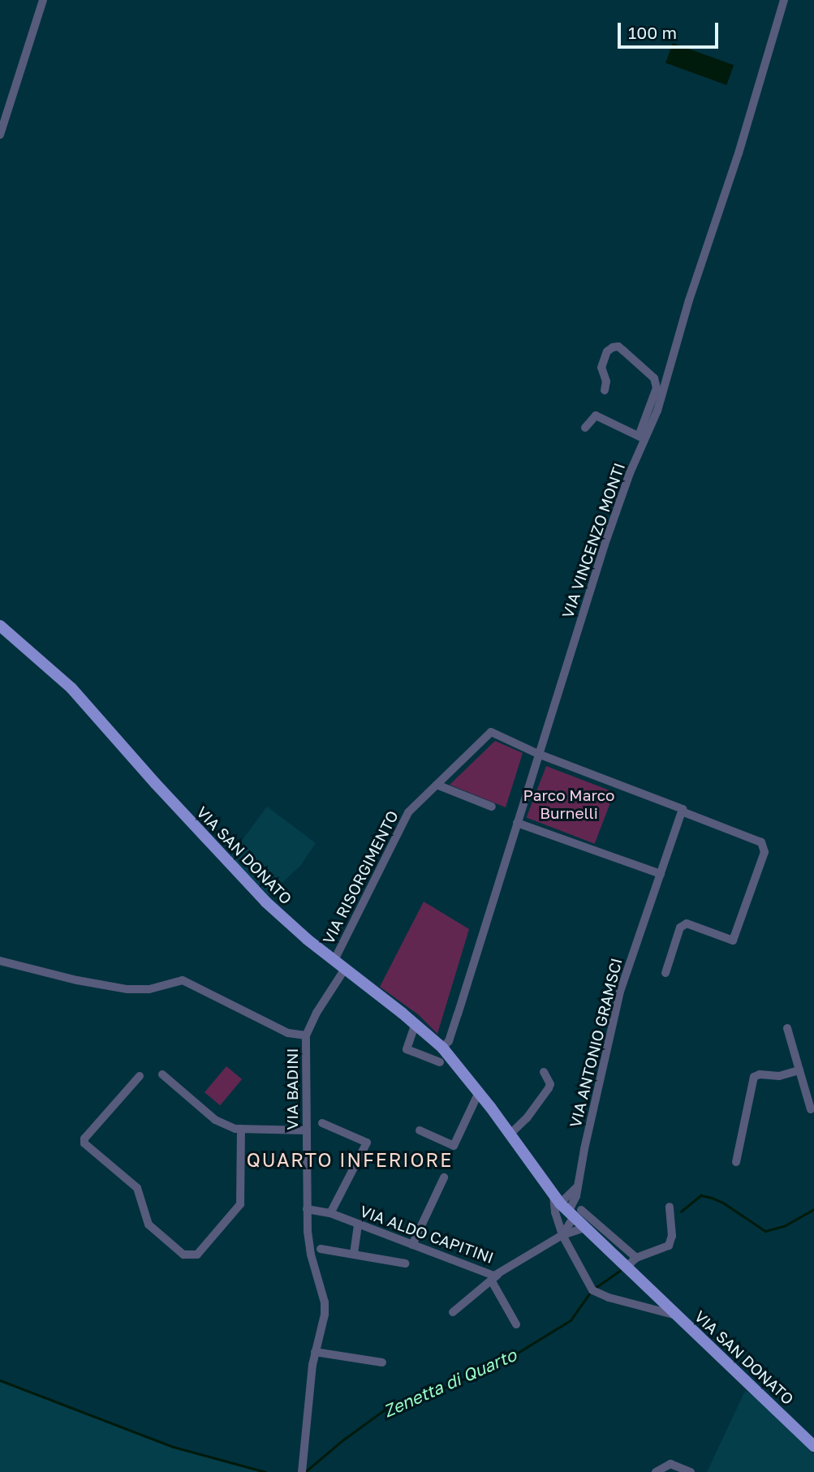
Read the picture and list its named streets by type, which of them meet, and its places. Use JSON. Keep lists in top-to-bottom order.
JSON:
{
  "streets": {
    "main road": ["VIA SAN DONATO"],
    "street": [
      "VIA VINCENZO MONTI",
      "VIA RISORGIMENTO",
      "VIA ANTONIO GRAMSCI",
      "VIA BADINI",
      "VIA ALDO CAPITINI"
    ]
  },
  "crossings": [
    ["VIA VINCENZO MONTI", "VIA SAN DONATO"],
    ["VIA VINCENZO MONTI", "VIA RISORGIMENTO"],
    ["VIA SAN DONATO", "VIA RISORGIMENTO"],
    ["VIA SAN DONATO", "VIA ANTONIO GRAMSCI"],
    ["VIA SAN DONATO", "VIA BADINI"],
    ["VIA SAN DONATO", "VIA ALDO CAPITINI"],
    ["VIA ANTONIO GRAMSCI", "VIA ALDO CAPITINI"],
    ["VIA BADINI", "VIA ALDO CAPITINI"]
  ],
  "districts": ["QUARTO INFERIORE"],
  "water": ["Zenetta di Quarto"],
  "parks": ["Parco Marco Burnelli"],
  "scale_bar": "100 m"
}
